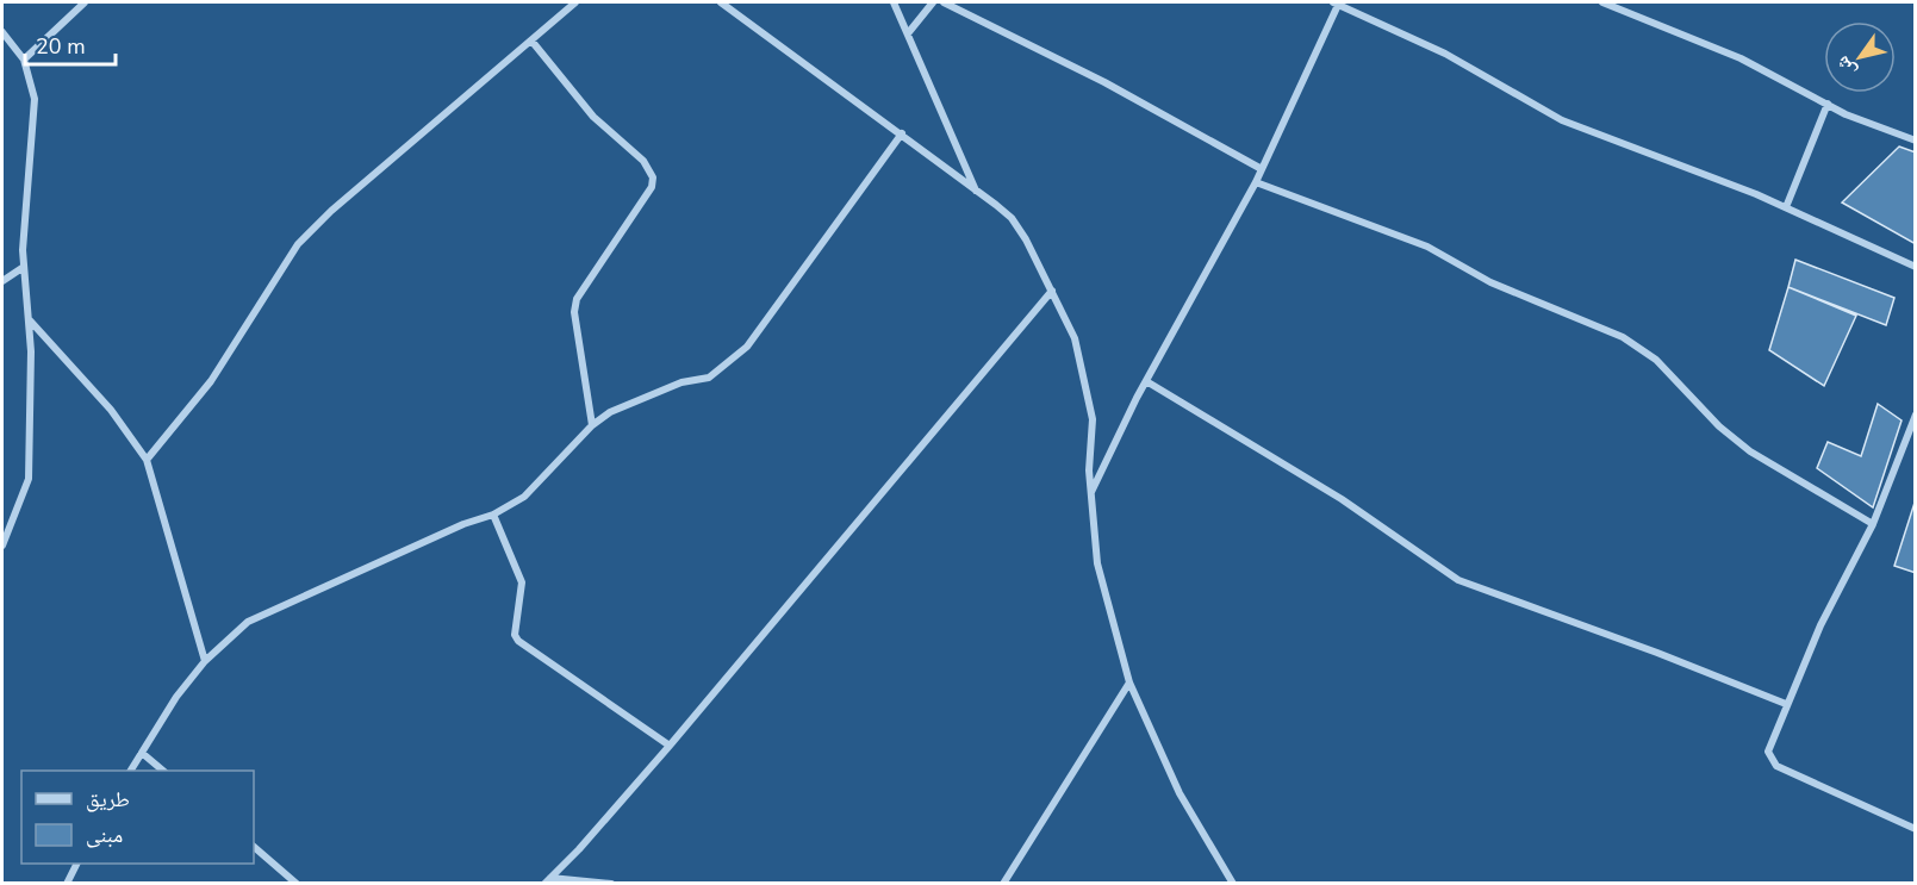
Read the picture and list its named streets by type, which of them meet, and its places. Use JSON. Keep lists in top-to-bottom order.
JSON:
{
  "legend": ["طريق", "مبنى"],
  "scale_bar": "20 m",
  "north": "bottom left"
}
